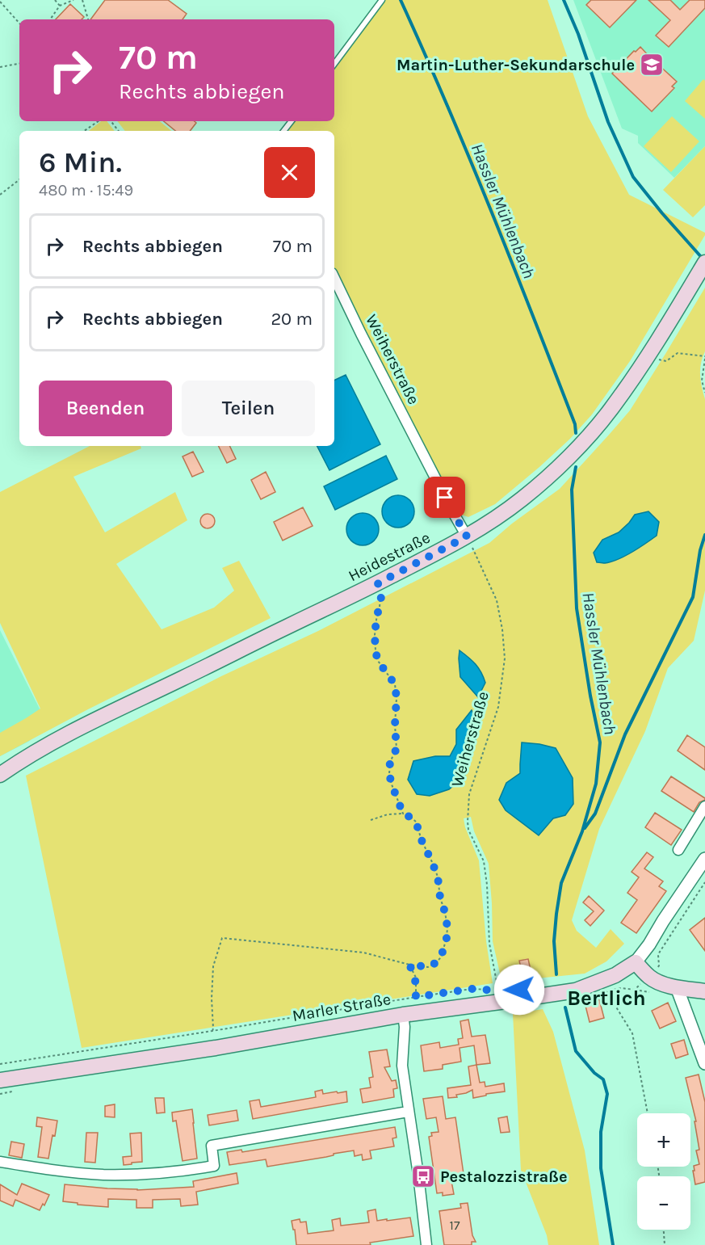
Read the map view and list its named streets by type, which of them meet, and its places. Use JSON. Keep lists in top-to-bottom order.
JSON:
{
  "streets": {
    "main road": ["Heidestraße", "Marler Straße"],
    "street": ["Weiherstraße"]
  },
  "crossings": [
    ["Weiherstraße", "Heidestraße"],
    ["Weiherstraße", "Marler Straße"]
  ],
  "districts": ["Bertlich"],
  "water": ["Hassler Mühlenbach"],
  "places": {
    "school or university": ["Martin-Luther-Sekundarschule"],
    "bus stop": ["Pestalozzistraße"]
  },
  "house_numbers": ["17"],
  "page": {
    "turn": ["70 m", "Rechts abbiegen"],
    "heading": ["6 Min.", "480 m · 15:49"],
    "list": [
      {
        "name": "Rechts abbiegen",
        "value": "70 m"
      },
      {
        "name": "Rechts abbiegen",
        "value": "20 m"
      }
    ],
    "buttons": ["Beenden", "Teilen"],
    "map_buttons": ["+", "−"]
  }
}
